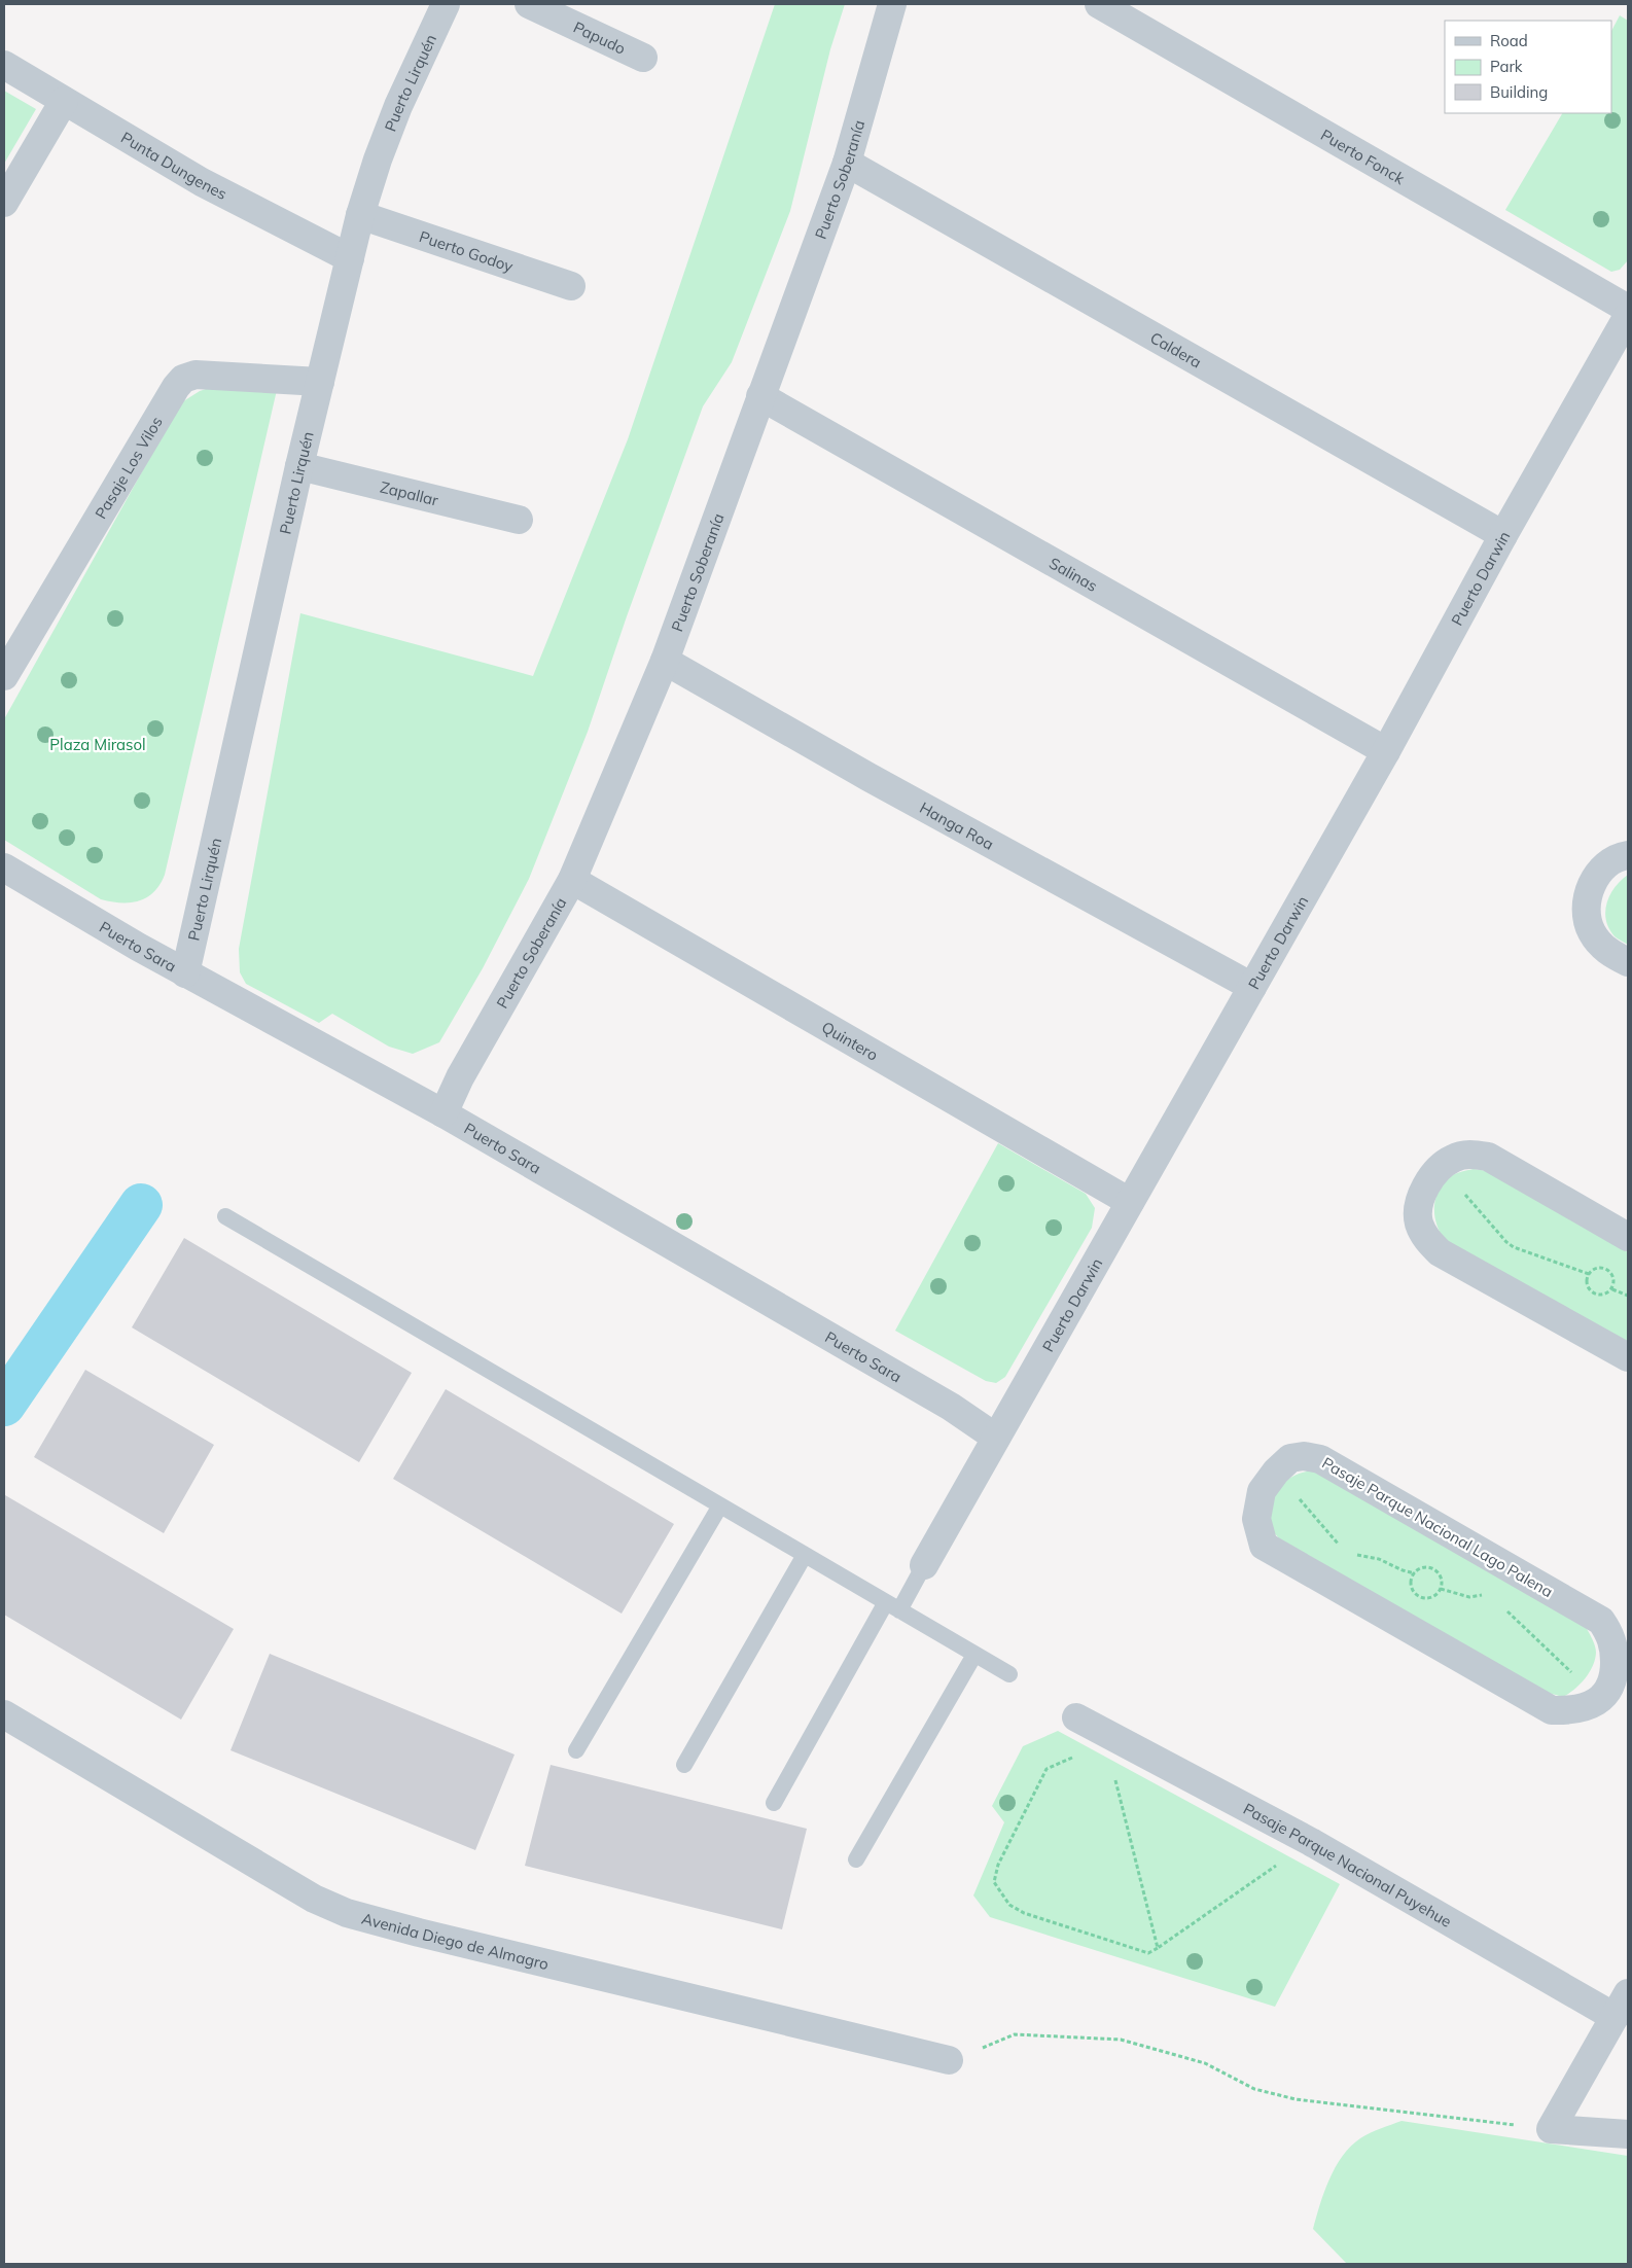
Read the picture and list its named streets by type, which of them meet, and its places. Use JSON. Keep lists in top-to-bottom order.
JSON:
{
  "streets": {
    "street": [
      "Papudo",
      "Puerto Lirquén",
      "Puerto Fonck",
      "Punta Dungenes",
      "Puerto Soberanía",
      "Puerto Godoy",
      "Caldera",
      "Pasaje Los Vilos",
      "Zapallar",
      "Salinas",
      "Puerto Darwin",
      "Hanga Roa",
      "Puerto Sara",
      "Quintero",
      "Pasaje Parque Nacional Lago Palena",
      "Pasaje Parque Nacional Puyehue",
      "Avenida Diego de Almagro"
    ]
  },
  "crossings": [
    ["Puerto Lirquén", "Punta Dungenes"],
    ["Puerto Lirquén", "Puerto Godoy"],
    ["Puerto Lirquén", "Pasaje Los Vilos"],
    ["Puerto Lirquén", "Zapallar"],
    ["Puerto Lirquén", "Puerto Sara"],
    ["Puerto Soberanía", "Caldera"],
    ["Puerto Soberanía", "Salinas"],
    ["Puerto Soberanía", "Hanga Roa"],
    ["Puerto Soberanía", "Puerto Sara"],
    ["Puerto Soberanía", "Quintero"],
    ["Caldera", "Puerto Darwin"],
    ["Salinas", "Puerto Darwin"],
    ["Puerto Darwin", "Hanga Roa"],
    ["Puerto Darwin", "Puerto Sara"],
    ["Puerto Darwin", "Quintero"]
  ],
  "parks": ["Plaza Mirasol"],
  "legend": ["Road", "Park", "Building"]
}
